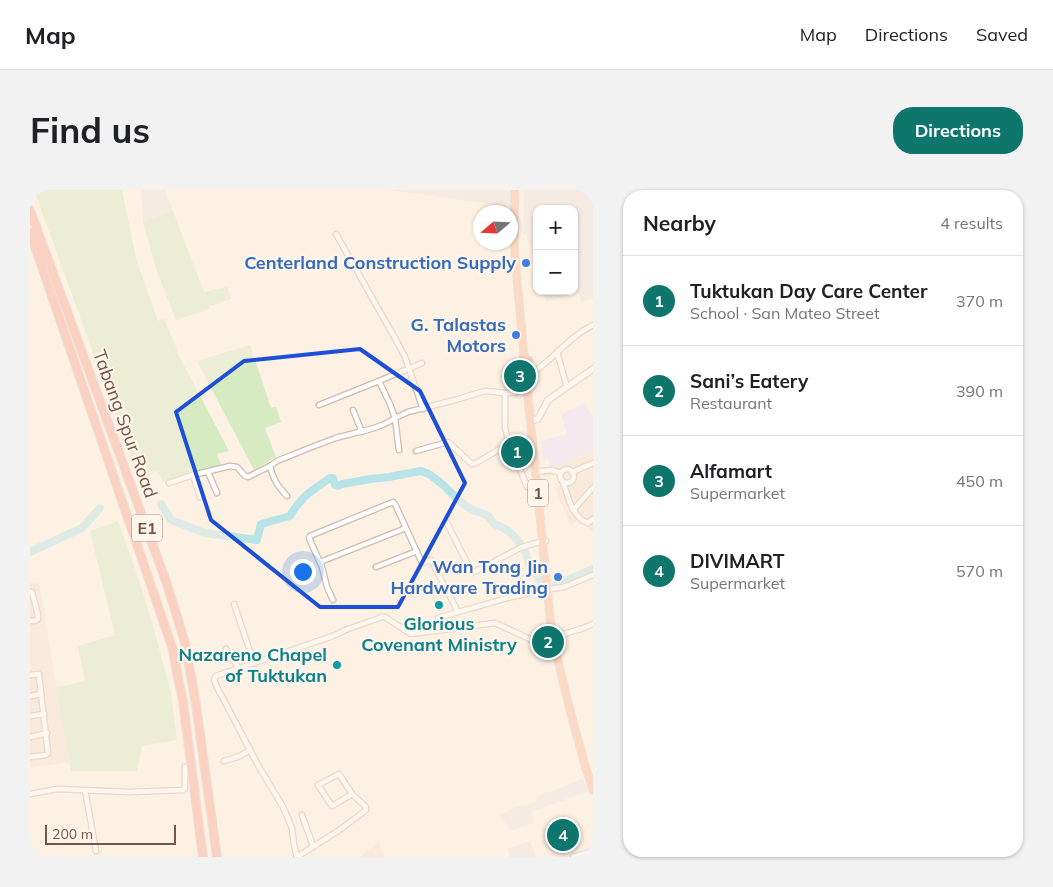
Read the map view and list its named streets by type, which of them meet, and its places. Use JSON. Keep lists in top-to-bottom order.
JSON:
{
  "streets": {
    "highway": ["Tabang Spur Road", "1", "E1"]
  },
  "places": [
    "Centerland Construction Supply",
    "G. Talastas Motors",
    "Wan Tong Jin Hardware Trading",
    "Glorious Covenant Ministry",
    "Nazareno Chapel of Tuktukan"
  ],
  "scale_bar": "200 m",
  "north": "left",
  "page": {
    "header": "Map",
    "nav": ["Map", "Directions", "Saved"],
    "buttons": "Directions",
    "title": "Find us",
    "heading": ["Nearby", "4 results"],
    "map_buttons": ["+", "−"],
    "list": [
      {
        "mark": "1",
        "name": "Tuktukan Day Care Center",
        "note": "School · San Mateo Street",
        "value": "370 m"
      },
      {
        "mark": "2",
        "name": "Sani’s Eatery",
        "note": "Restaurant",
        "value": "390 m"
      },
      {
        "mark": "3",
        "name": "Alfamart",
        "note": "Supermarket",
        "value": "450 m"
      },
      {
        "mark": "4",
        "name": "DIVIMART",
        "note": "Supermarket",
        "value": "570 m"
      }
    ],
    "pins": [
      "3",
      "1",
      "2",
      "4"
    ],
    "scale": "200 m"
  }
}
